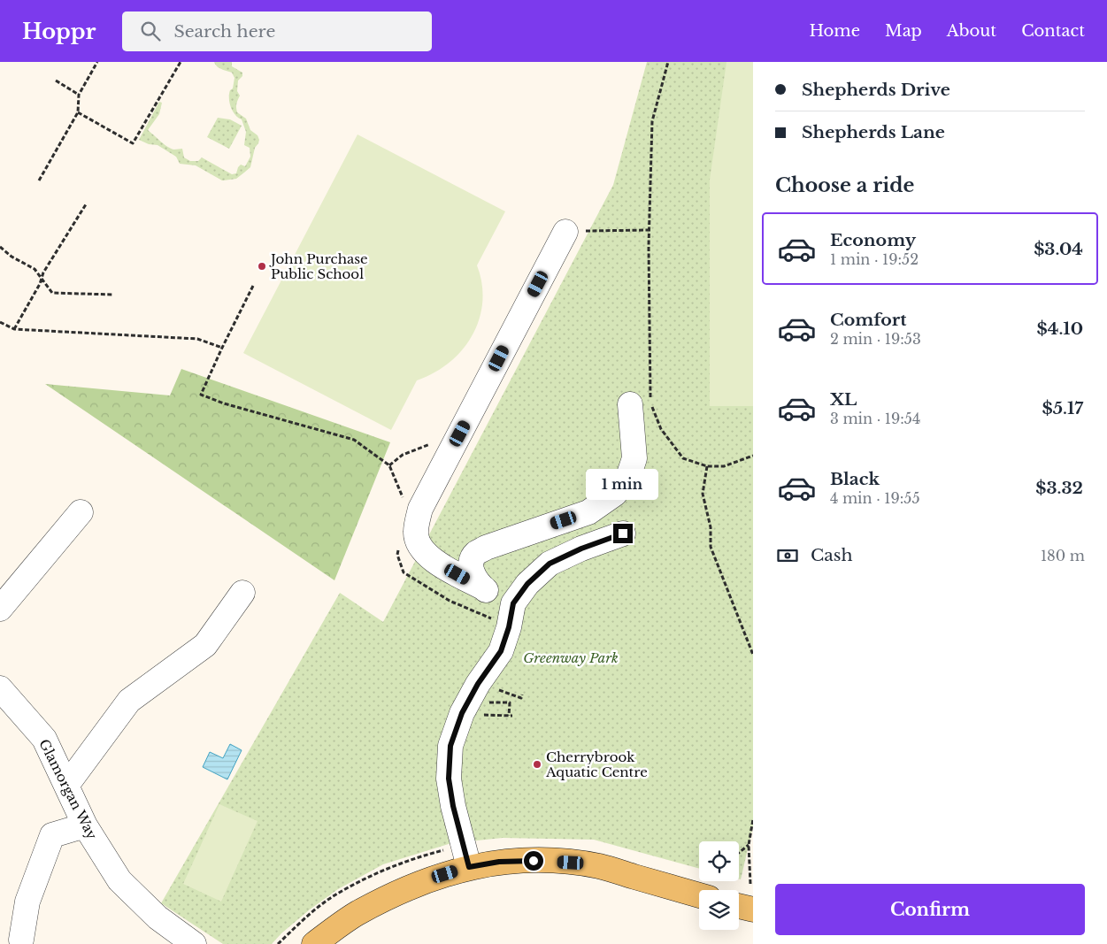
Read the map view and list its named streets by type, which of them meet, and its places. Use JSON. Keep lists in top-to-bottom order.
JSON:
{
  "streets": {
    "street": ["Glamorgan Way"]
  },
  "parks": ["Greenway Park"],
  "places": ["John Purchase Public School", "Cherrybrook Aquatic Centre"],
  "page": {
    "header": "Hoppr",
    "search": "Search here",
    "nav": [
      "Home",
      "Map",
      "About",
      "Contact"
    ],
    "banner": ["Shepherds Drive", "Shepherds Lane"],
    "heading": "Choose a ride",
    "list": [
      {
        "name": "Economy",
        "note": "1 min · 19:52",
        "value": "$3.04"
      },
      {
        "name": "Comfort",
        "note": "2 min · 19:53",
        "value": "$4.10"
      },
      {
        "name": "XL",
        "note": "3 min · 19:54",
        "value": "$5.17"
      },
      {
        "name": "Black",
        "note": "4 min · 19:55",
        "value": "$3.32"
      }
    ],
    "bubble": "1 min",
    "pay": ["Cash", "180 m"],
    "buttons": "Confirm"
  }
}
